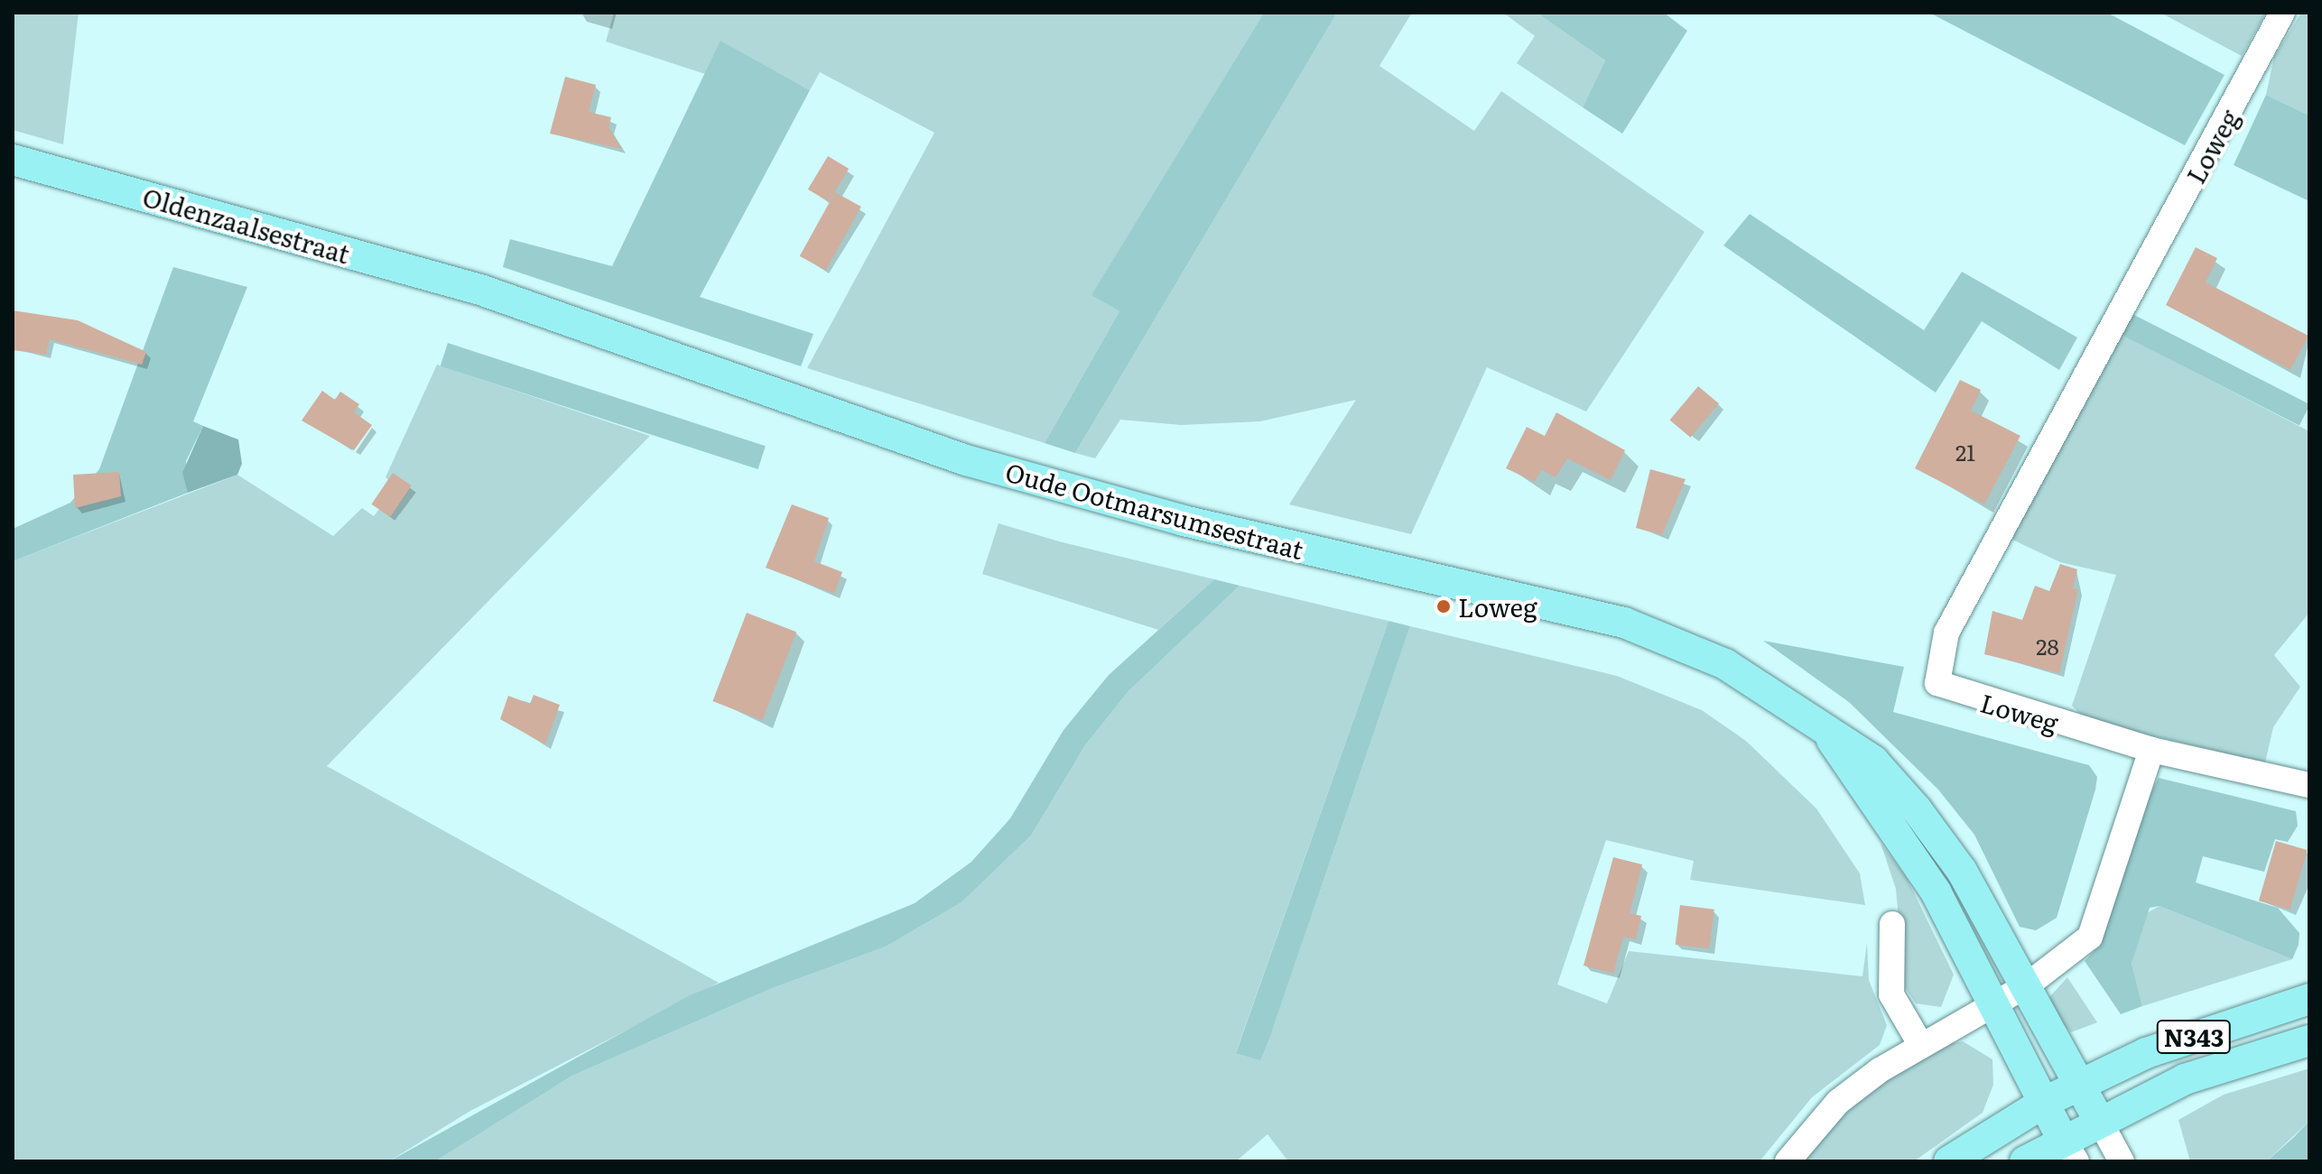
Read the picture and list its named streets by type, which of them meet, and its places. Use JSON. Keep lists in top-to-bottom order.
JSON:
{
  "streets": {
    "main road": ["Oldenzaalsestraat", "Oude Ootmarsumsestraat", "N343"],
    "street": ["Loweg"]
  },
  "crossings": [
    ["Oldenzaalsestraat", "Oude Ootmarsumsestraat"],
    ["Oude Ootmarsumsestraat", "N343"]
  ],
  "places": ["Loweg"],
  "house_numbers": ["21", "28"]
}
